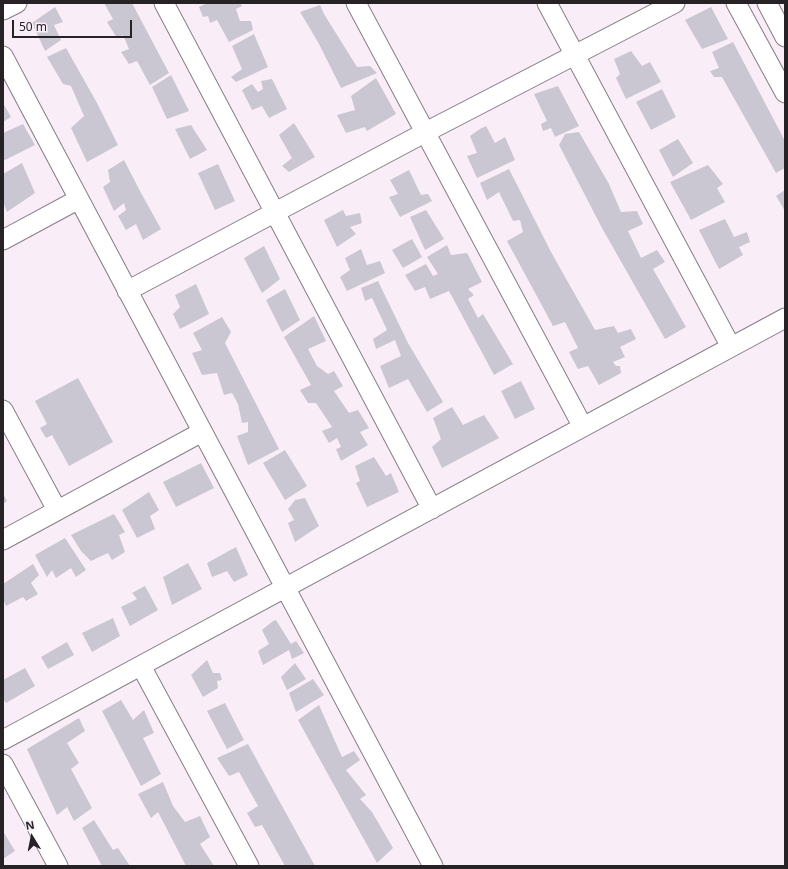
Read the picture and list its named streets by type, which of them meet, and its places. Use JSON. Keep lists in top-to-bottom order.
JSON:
{
  "scale_bar": "50 m",
  "north": "top"
}
